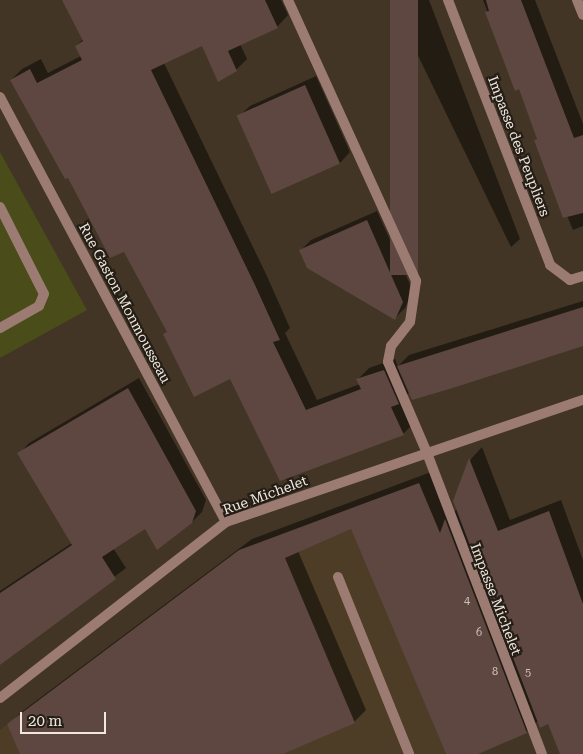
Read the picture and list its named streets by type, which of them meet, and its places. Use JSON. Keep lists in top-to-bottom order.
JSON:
{
  "streets": {
    "street": [
      "Impasse des Peupliers",
      "Rue Gaston Monmousseau",
      "Rue Michelet",
      "Impasse Michelet"
    ]
  },
  "crossings": [
    ["Rue Gaston Monmousseau", "Rue Michelet"],
    ["Rue Michelet", "Impasse Michelet"]
  ],
  "house_numbers": [
    "4",
    "6",
    "8",
    "5"
  ],
  "scale_bar": "20 m"
}
